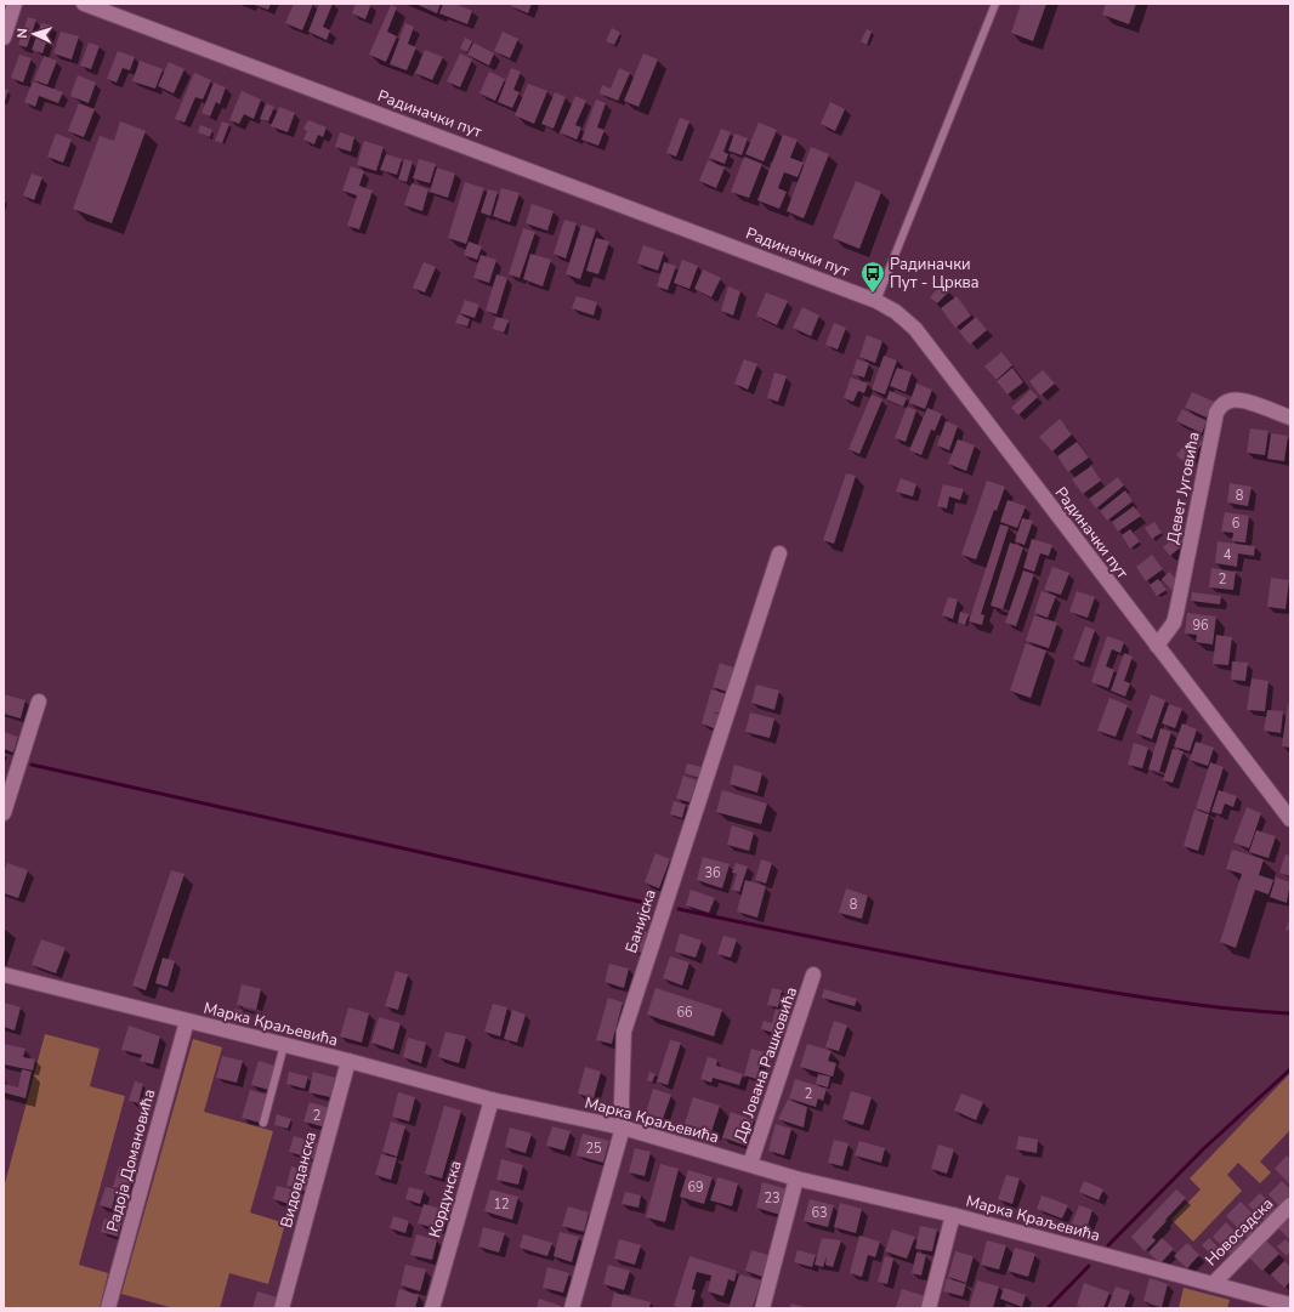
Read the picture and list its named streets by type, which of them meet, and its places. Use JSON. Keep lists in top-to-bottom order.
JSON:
{
  "streets": {
    "street": [
      "Радиначки пут",
      "Девет Југовића",
      "Банијска",
      "Марка Краљевића",
      "Др Јована Рашковића",
      "Радоја Домановића",
      "Видовданска",
      "Кордунска",
      "Новосадска"
    ]
  },
  "crossings": [
    ["Радиначки пут", "Девет Југовића"],
    ["Банијска", "Марка Краљевића"],
    ["Марка Краљевића", "Др Јована Рашковића"],
    ["Марка Краљевића", "Радоја Домановића"],
    ["Марка Краљевића", "Видовданска"],
    ["Марка Краљевића", "Кордунска"],
    ["Марка Краљевића", "Новосадска"]
  ],
  "places": {
    "bus stop": ["Радиначки Пут - Црква"]
  },
  "house_numbers": [
    "8",
    "6",
    "4",
    "2",
    "96",
    "36",
    "8",
    "66",
    "2",
    "2",
    "25",
    "69",
    "23",
    "12",
    "63"
  ],
  "north": "left"
}
